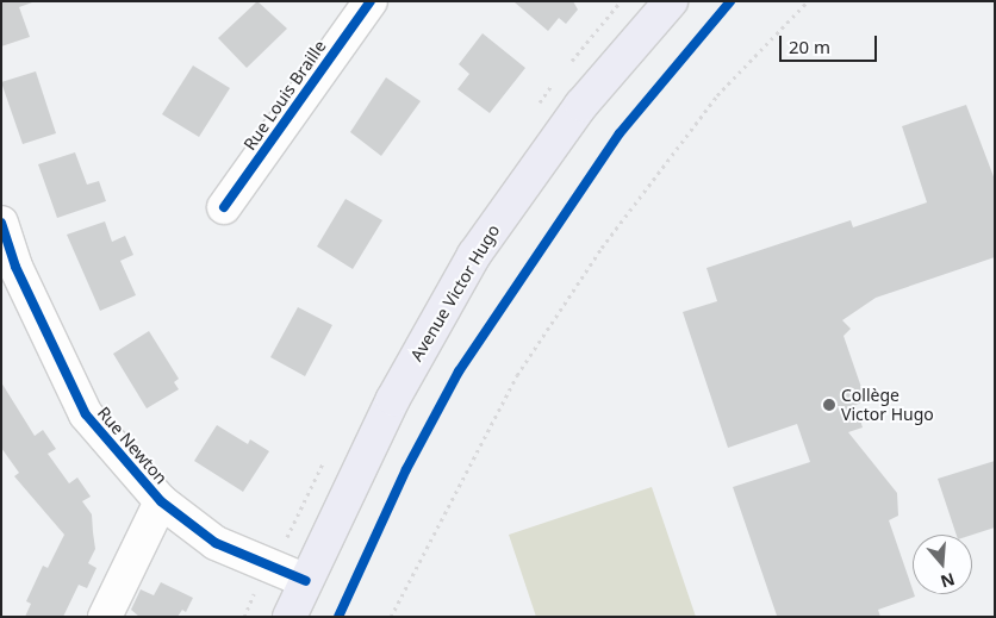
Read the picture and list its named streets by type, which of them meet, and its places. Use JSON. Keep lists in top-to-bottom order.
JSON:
{
  "streets": {
    "main road": ["Avenue Victor Hugo"],
    "street": ["Rue Louis Braille", "Rue Newton"]
  },
  "crossings": [
    ["Avenue Victor Hugo", "Rue Newton"]
  ],
  "places": ["Collège Victor Hugo"],
  "scale_bar": "20 m",
  "north": "bottom"
}
